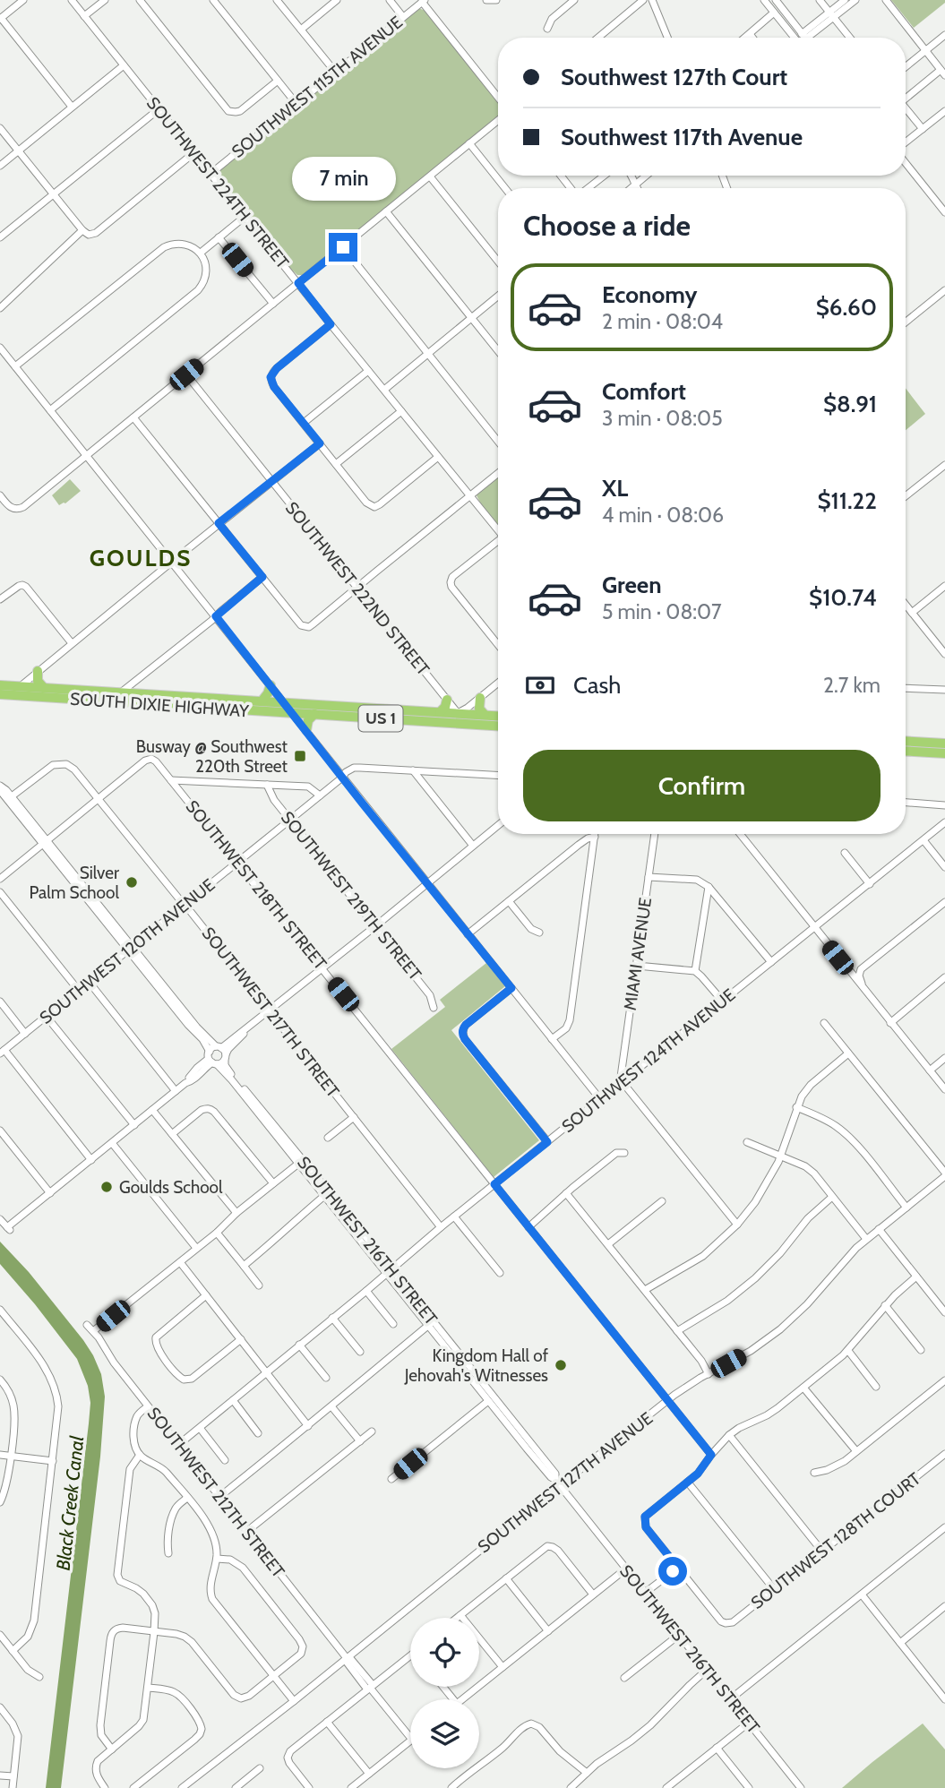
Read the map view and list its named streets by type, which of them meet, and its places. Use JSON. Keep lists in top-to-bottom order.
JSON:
{
  "streets": {
    "highway": ["SOUTH DIXIE HIGHWAY", "US 1"],
    "street": [
      "SOUTHWEST 115TH AVENUE",
      "SOUTHWEST 224TH STREET",
      "SOUTHWEST 222ND STREET",
      "SOUTHWEST 218TH STREET",
      "SOUTHWEST 219TH STREET",
      "SOUTHWEST 120TH AVENUE",
      "MIAMI AVENUE",
      "SOUTHWEST 217TH STREET",
      "SOUTHWEST 124TH AVENUE",
      "SOUTHWEST 216TH STREET",
      "SOUTHWEST 127TH AVENUE",
      "SOUTHWEST 212TH STREET",
      "SOUTHWEST 128TH COURT"
    ]
  },
  "crossings": [
    ["SOUTHWEST 115TH AVENUE", "SOUTHWEST 224TH STREET"],
    ["SOUTHWEST 222ND STREET", "SOUTH DIXIE HIGHWAY"],
    ["SOUTHWEST 218TH STREET", "SOUTHWEST 120TH AVENUE"],
    ["SOUTHWEST 218TH STREET", "SOUTHWEST 217TH STREET"],
    ["SOUTHWEST 218TH STREET", "SOUTHWEST 124TH AVENUE"],
    ["SOUTHWEST 218TH STREET", "SOUTHWEST 127TH AVENUE"],
    ["SOUTHWEST 219TH STREET", "SOUTHWEST 120TH AVENUE"],
    ["SOUTHWEST 120TH AVENUE", "SOUTHWEST 217TH STREET"],
    ["SOUTHWEST 120TH AVENUE", "SOUTHWEST 216TH STREET"],
    ["MIAMI AVENUE", "SOUTHWEST 124TH AVENUE"],
    ["SOUTHWEST 217TH STREET", "SOUTHWEST 124TH AVENUE"],
    ["SOUTHWEST 217TH STREET", "SOUTHWEST 216TH STREET"],
    ["SOUTHWEST 124TH AVENUE", "SOUTHWEST 216TH STREET"],
    ["SOUTHWEST 124TH AVENUE", "SOUTHWEST 212TH STREET"],
    ["SOUTHWEST 216TH STREET", "SOUTHWEST 127TH AVENUE"],
    ["SOUTHWEST 127TH AVENUE", "SOUTHWEST 212TH STREET"]
  ],
  "districts": ["GOULDS"],
  "water": ["Black Creek Canal"],
  "places": {
    "transit": ["Busway @ Southwest 220th Street"],
    "other": ["Silver Palm School", "Goulds School", "Kingdom Hall of Jehovah's Witnesses"]
  },
  "page": {
    "banner": ["Southwest 127th Court", "Southwest 117th Avenue"],
    "bubble": "7 min",
    "heading": "Choose a ride",
    "list": [
      {
        "name": "Economy",
        "note": "2 min · 08:04",
        "value": "$6.60"
      },
      {
        "name": "Comfort",
        "note": "3 min · 08:05",
        "value": "$8.91"
      },
      {
        "name": "XL",
        "note": "4 min · 08:06",
        "value": "$11.22"
      },
      {
        "name": "Green",
        "note": "5 min · 08:07",
        "value": "$10.74"
      }
    ],
    "pay": ["Cash", "2.7 km"],
    "buttons": "Confirm"
  }
}
